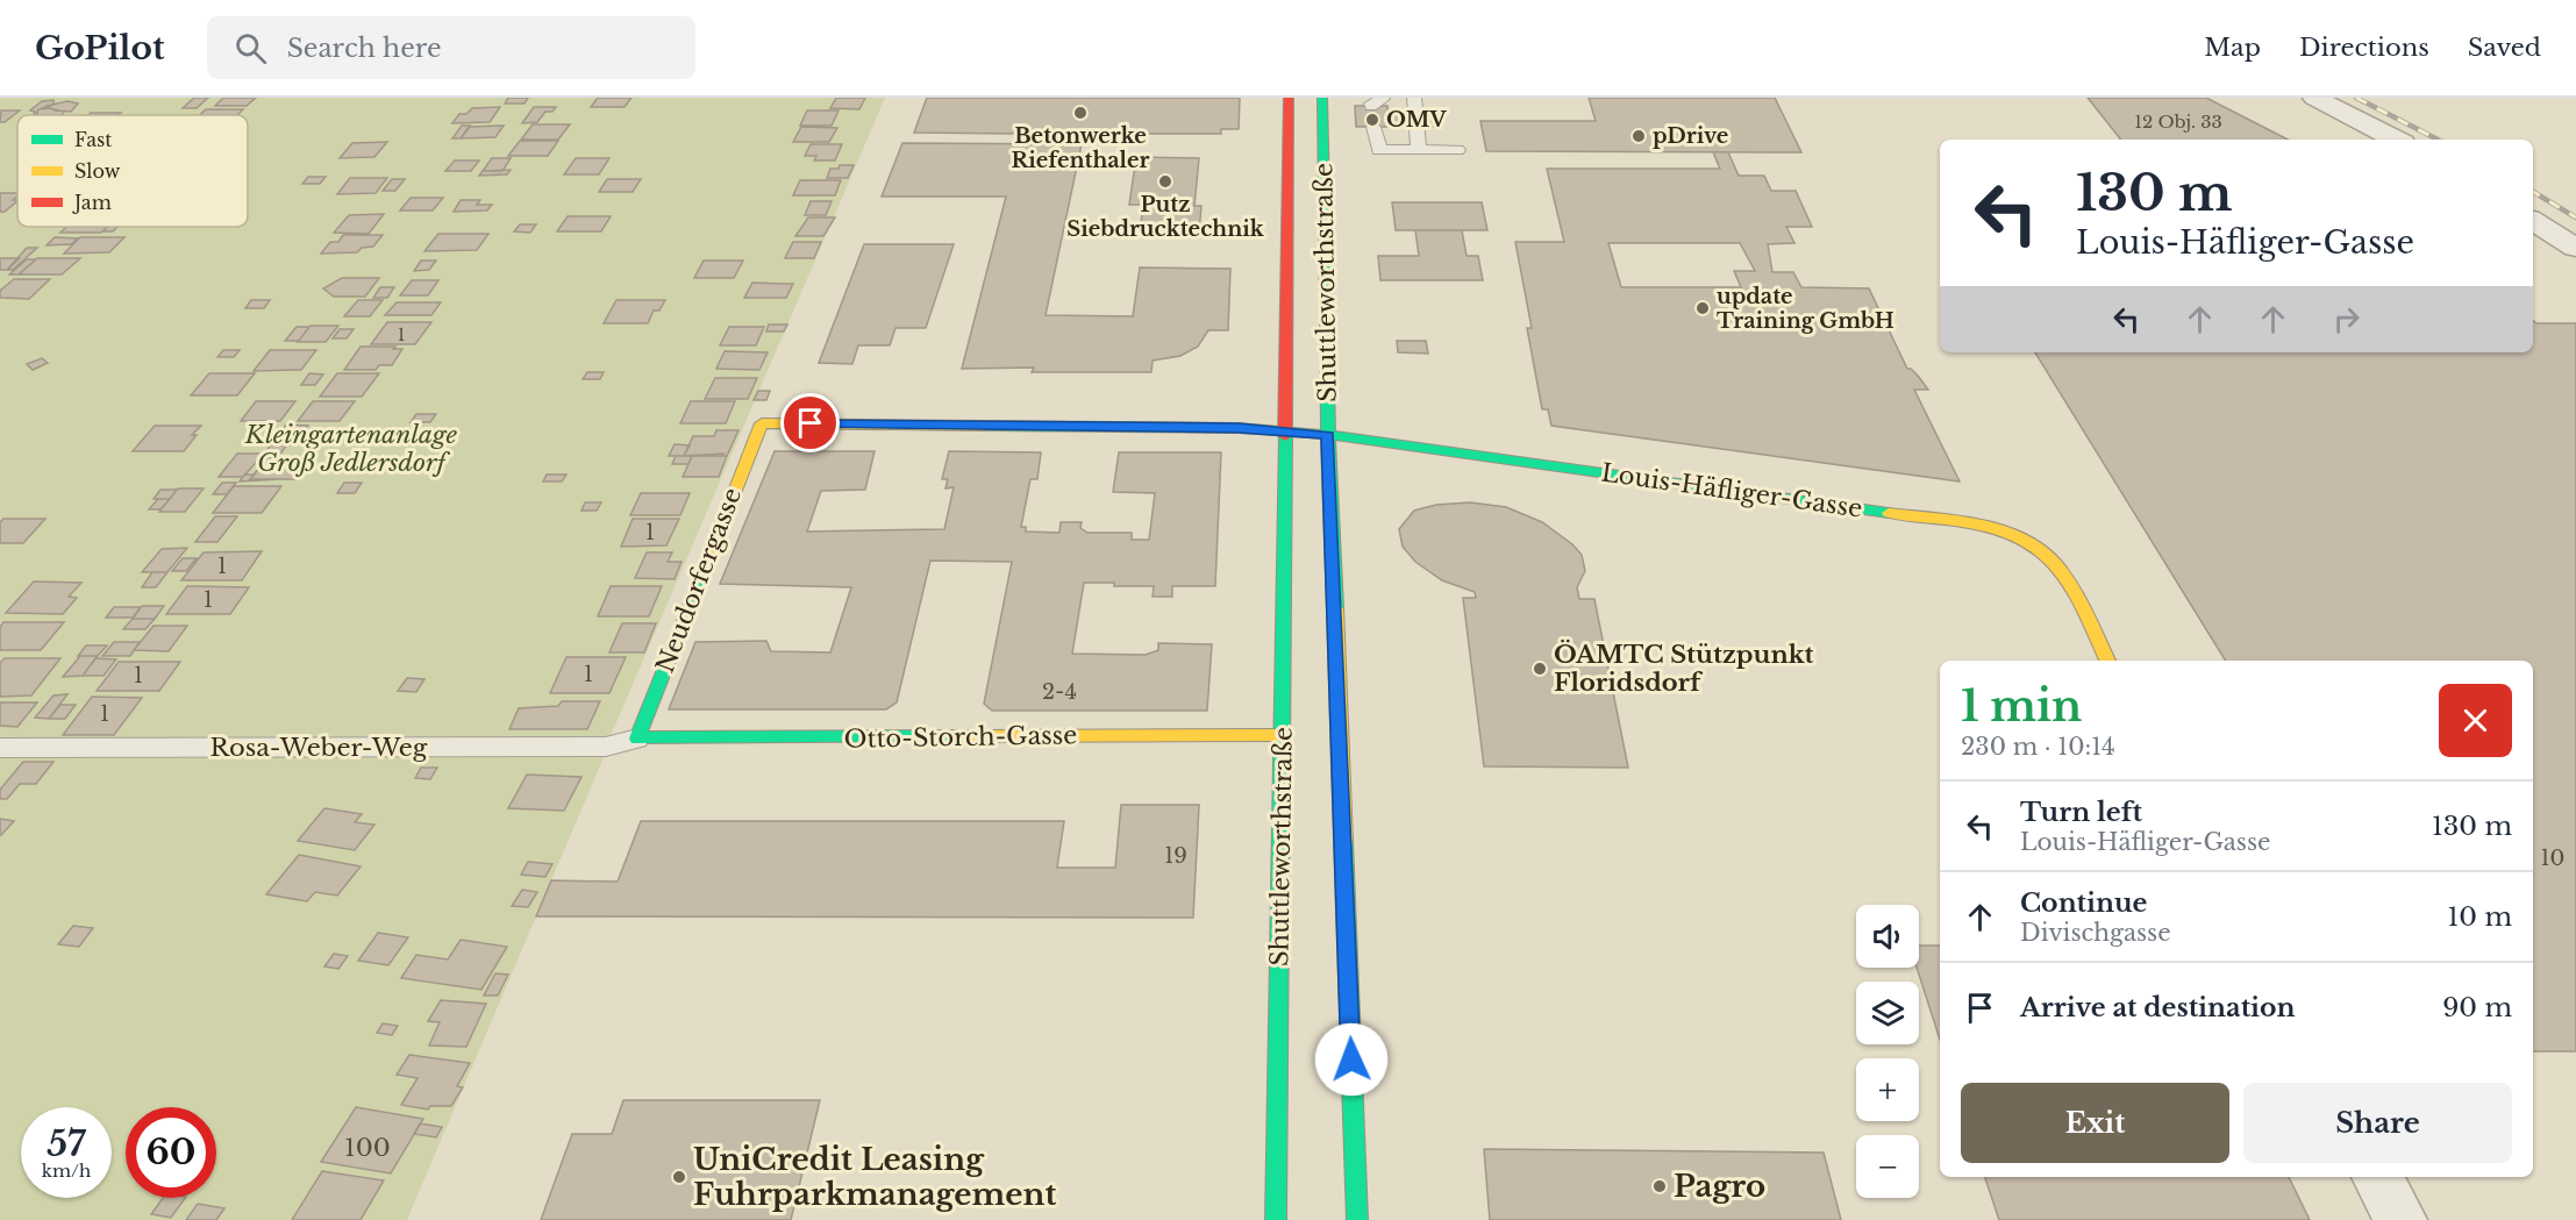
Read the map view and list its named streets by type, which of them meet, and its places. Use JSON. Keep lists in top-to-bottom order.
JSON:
{
  "streets": {
    "main road": [
      "Shuttleworthstraße",
      "Louis-Häfliger-Gasse",
      "Neudorfergasse",
      "Otto-Storch-Gasse"
    ],
    "lane": ["Rosa-Weber-Weg"]
  },
  "crossings": [
    ["Shuttleworthstraße", "Louis-Häfliger-Gasse"],
    ["Shuttleworthstraße", "Otto-Storch-Gasse"],
    ["Louis-Häfliger-Gasse", "Neudorfergasse"],
    ["Neudorfergasse", "Otto-Storch-Gasse"],
    ["Neudorfergasse", "Rosa-Weber-Weg"],
    ["Otto-Storch-Gasse", "Rosa-Weber-Weg"]
  ],
  "parks": ["Kleingartenanlage Groß Jedlersdorf"],
  "places": [
    "Betonwerke Riefenthaler",
    "OMV",
    "pDrive",
    "Putz Siebdrucktechnik",
    "update Training GmbH",
    "ÖAMTC Stützpunkt Floridsdorf",
    "UniCredit Leasing Fuhrparkmanagement",
    "Pagro"
  ],
  "house_numbers": [
    "12 Obj. 33",
    "1",
    "1",
    "1",
    "1",
    "1",
    "1",
    "2-4",
    "1",
    "19",
    "10",
    "100"
  ],
  "legend": ["Fast", "Slow", "Jam"],
  "page": {
    "header": "GoPilot",
    "search": "Search here",
    "nav": ["Map", "Directions", "Saved"],
    "turn": ["130 m", "Louis-Häfliger-Gasse"],
    "heading": ["1 min", "230 m · 10:14"],
    "list": [
      {
        "name": "Turn left",
        "note": "Louis-Häfliger-Gasse",
        "value": "130 m"
      },
      {
        "name": "Continue",
        "note": "Divischgasse",
        "value": "10 m"
      },
      {
        "name": "Arrive at destination",
        "value": "90 m"
      }
    ],
    "map_buttons": ["+", "−"],
    "buttons": ["Exit", "Share"],
    "speed": "57 km/h",
    "limit": "60"
  }
}
